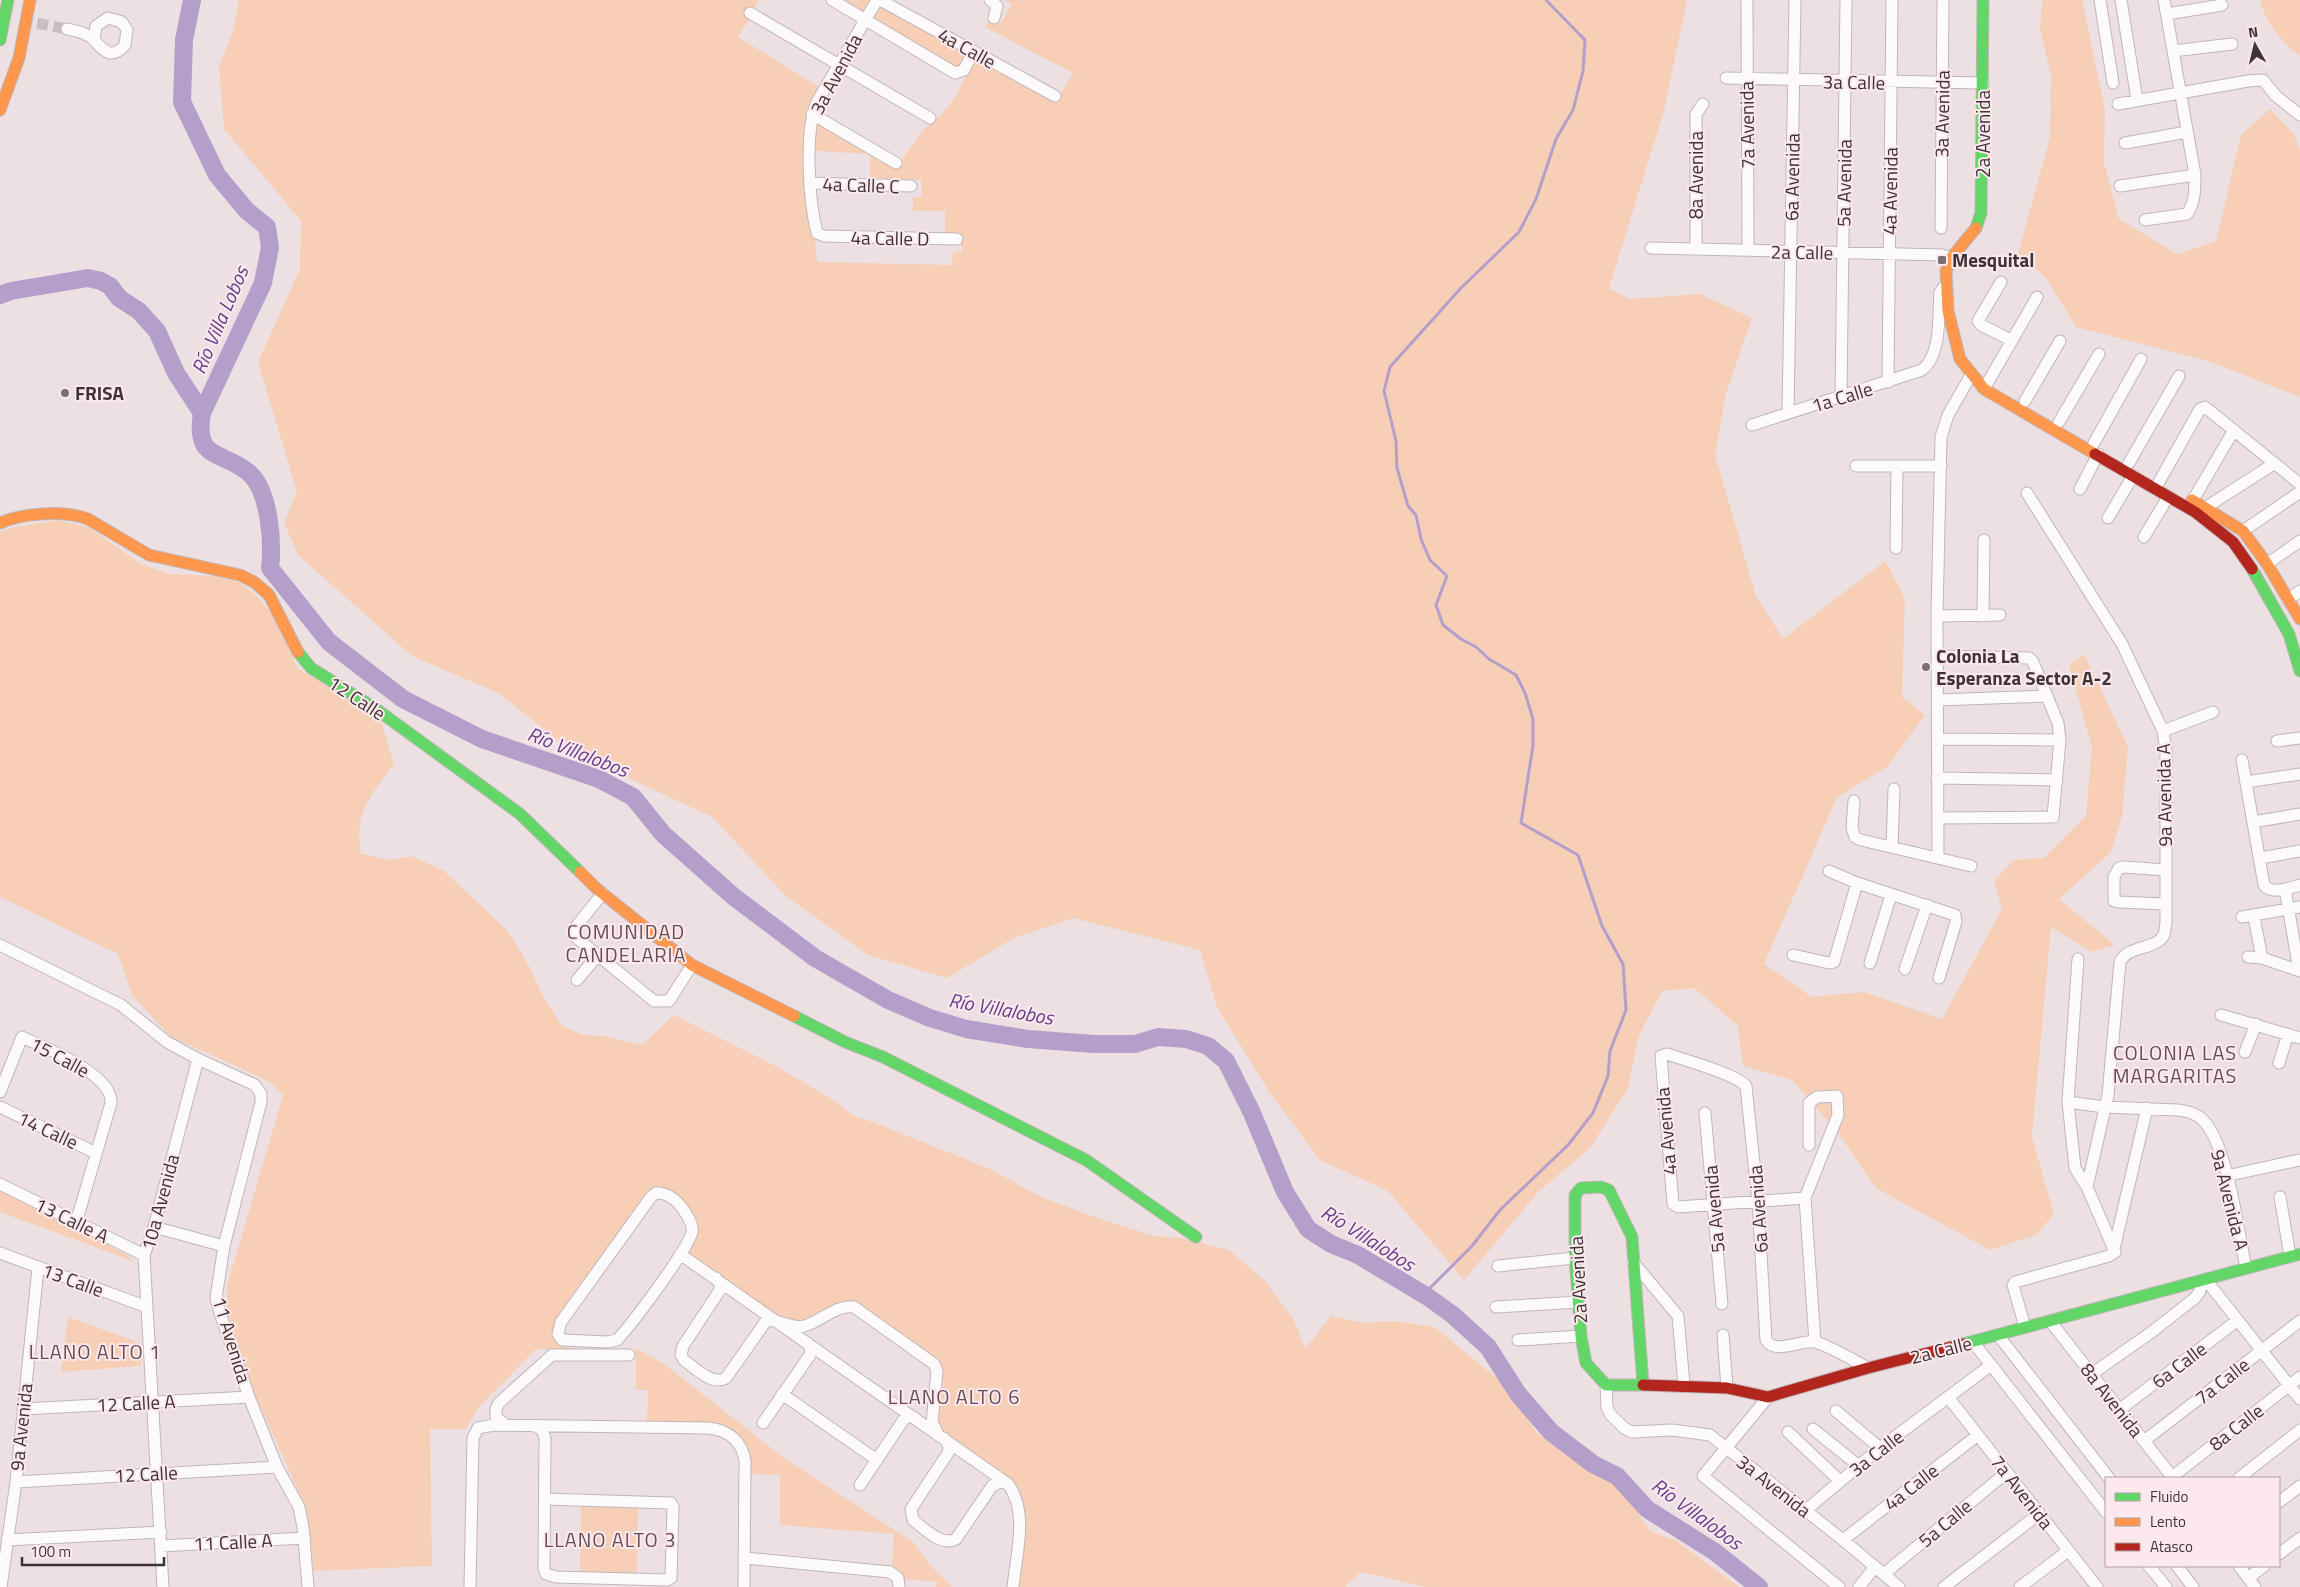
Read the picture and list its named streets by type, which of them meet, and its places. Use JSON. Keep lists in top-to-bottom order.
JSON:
{
  "streets": {
    "main road": ["2a Avenida", "2a Calle", "12 Calle"],
    "street": [
      "4a Calle",
      "3a Avenida",
      "3a Calle",
      "7a Avenida",
      "8a Avenida",
      "6a Avenida",
      "5a Avenida",
      "4a Calle C",
      "4a Avenida",
      "4a Calle D",
      "1a Calle",
      "9a Avenida A",
      "15 Calle",
      "14 Calle",
      "10a Avenida",
      "13 Calle A",
      "13 Calle",
      "11 Avenida",
      "6a Calle",
      "7a Calle",
      "12 Calle A",
      "9a Avenida",
      "8a Calle",
      "5a Calle",
      "11 Calle A"
    ]
  },
  "crossings": [
    ["4a Calle", "3a Avenida"],
    ["4a Calle", "7a Avenida"],
    ["3a Avenida", "3a Calle"],
    ["3a Avenida", "2a Avenida"],
    ["3a Avenida", "4a Calle C"],
    ["3a Avenida", "4a Calle D"],
    ["3a Avenida", "2a Calle"],
    ["3a Avenida", "5a Calle"],
    ["3a Calle", "7a Avenida"],
    ["3a Calle", "2a Avenida"],
    ["3a Calle", "6a Avenida"],
    ["3a Calle", "5a Avenida"],
    ["3a Calle", "4a Avenida"],
    ["7a Avenida", "2a Calle"],
    ["7a Avenida", "5a Calle"],
    ["2a Avenida", "2a Calle"],
    ["8a Avenida", "2a Calle"],
    ["8a Avenida", "6a Calle"],
    ["8a Avenida", "7a Calle"],
    ["6a Avenida", "4a Avenida"],
    ["6a Avenida", "2a Calle"],
    ["6a Avenida", "1a Calle"],
    ["5a Avenida", "4a Avenida"],
    ["5a Avenida", "2a Calle"],
    ["5a Avenida", "1a Calle"],
    ["4a Avenida", "2a Calle"],
    ["4a Avenida", "1a Calle"],
    ["2a Calle", "9a Avenida A"],
    ["12 Calle", "10a Avenida"],
    ["12 Calle", "11 Avenida"],
    ["12 Calle", "9a Avenida"],
    ["15 Calle", "14 Calle"],
    ["10a Avenida", "13 Calle A"],
    ["10a Avenida", "13 Calle"],
    ["10a Avenida", "11 Avenida"],
    ["10a Avenida", "12 Calle A"],
    ["10a Avenida", "11 Calle A"],
    ["13 Calle", "9a Avenida"],
    ["11 Avenida", "12 Calle A"],
    ["11 Avenida", "11 Calle A"],
    ["12 Calle A", "9a Avenida"]
  ],
  "districts": [
    "COMUNIDAD CANDELARIA",
    "COLONIA LAS MARGARITAS",
    "LLANO ALTO 1",
    "LLANO ALTO 6",
    "LLANO ALTO 3"
  ],
  "water": ["Río Villa Lobos", "Río Villalobos"],
  "places": {
    "transit": ["Mesquital"],
    "other": ["FRISA", "Colonia La Esperanza Sector A-2"]
  },
  "legend": ["Fluido", "Lento", "Atasco"],
  "scale_bar": "100 m",
  "north": "top"
}
